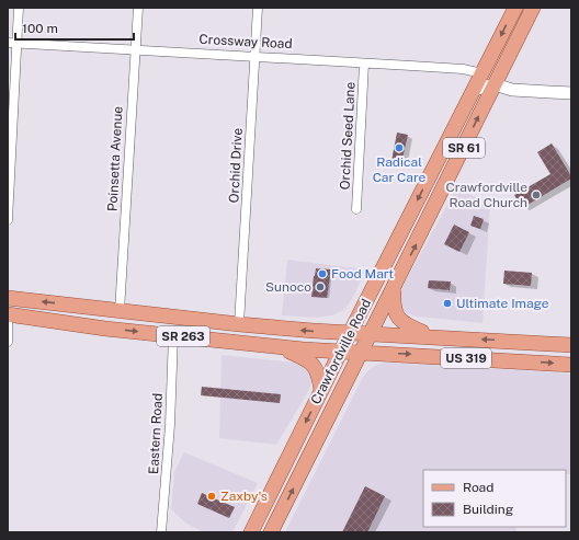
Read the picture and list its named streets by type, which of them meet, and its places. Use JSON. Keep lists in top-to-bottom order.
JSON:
{
  "streets": {
    "main road": [
      "SR 61",
      "SR 263",
      "Crawfordville Road",
      "US 319"
    ],
    "street": [
      "Crossway Road",
      "Orchid Seed Lane",
      "Poinsetta Avenue",
      "Orchid Drive",
      "Eastern Road"
    ]
  },
  "crossings": [
    ["Crossway Road", "Orchid Seed Lane"],
    ["Crossway Road", "Poinsetta Avenue"],
    ["Crossway Road", "Orchid Drive"],
    ["Crossway Road", "Crawfordville Road"],
    ["Poinsetta Avenue", "SR 263"],
    ["Orchid Drive", "SR 263"],
    ["SR 263", "Crawfordville Road"],
    ["SR 263", "US 319"],
    ["SR 263", "Eastern Road"],
    ["Crawfordville Road", "US 319"]
  ],
  "places": [
    "Radical Car Care",
    "Crawfordville Road Church",
    "Food Mart",
    "Sunoco",
    "Ultimate Image",
    "Zaxby's"
  ],
  "legend": ["Road", "Building"],
  "scale_bar": "100 m"
}
